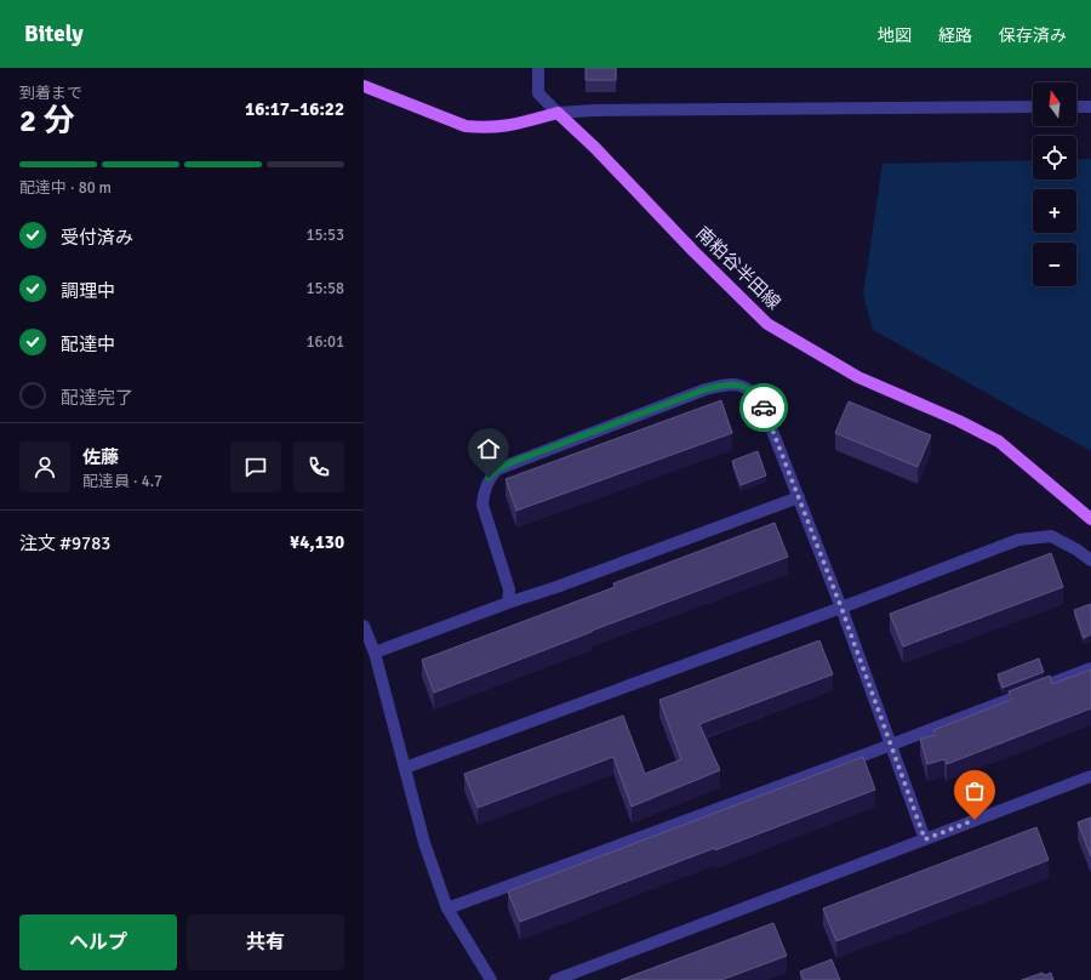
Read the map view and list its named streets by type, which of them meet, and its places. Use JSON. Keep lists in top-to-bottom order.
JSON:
{
  "streets": {
    "main road": ["南粕谷半田線"]
  },
  "north": "top",
  "page": {
    "header": "Bitely",
    "nav": ["地図", "経路", "保存済み"],
    "heading": ["2 分", "到着まで", "16:17–16:22"],
    "panel": [
      "佐藤",
      "配達員 · 4.7",
      "注文 #9783",
      "¥4,130"
    ],
    "map_buttons": ["+", "−"],
    "bar": "配達中 · 80 m",
    "list": [
      ["受付済み", "15:53"],
      ["調理中", "15:58"],
      ["配達中", "16:01"],
      "配達完了"
    ],
    "buttons": ["ヘルプ", "共有"]
  }
}
